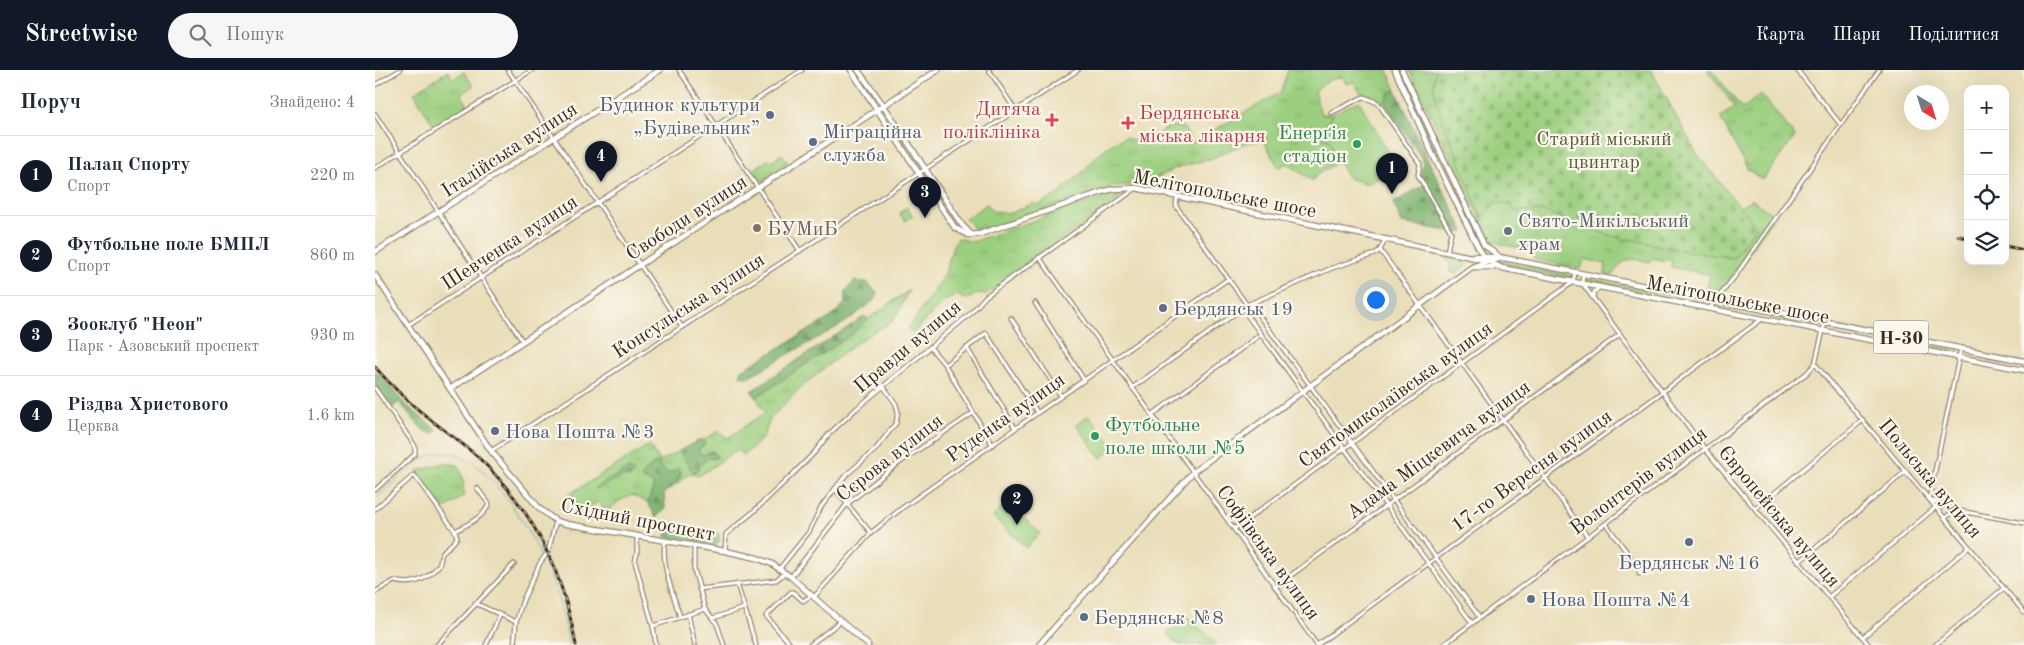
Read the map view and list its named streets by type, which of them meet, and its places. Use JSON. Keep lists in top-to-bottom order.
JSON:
{
  "streets": {
    "main road": [
      "Італійська вулиця",
      "Мелітопольське шосе",
      "Свободи вулиця",
      "Н-30",
      "Східний проспект"
    ],
    "street": [
      "Шевченка вулиця",
      "Консульська вулиця",
      "Правди вулиця",
      "Святомиколаївська вулиця",
      "Руденка вулиця",
      "Адама Міцкевича вулиця",
      "Сєрова вулиця",
      "17-го Вересня вулиця",
      "Польська вулиця",
      "Волонтерів вулиця",
      "Європейська вулиця",
      "Софіївська вулиця"
    ]
  },
  "crossings": [
    ["Мелітопольське шосе", "Правди вулиця"],
    ["Мелітопольське шосе", "Святомиколаївська вулиця"],
    ["Мелітопольське шосе", "17-го Вересня вулиця"],
    ["Мелітопольське шосе", "Європейська вулиця"],
    ["Свободи вулиця", "Східний проспект"],
    ["Шевченка вулиця", "Східний проспект"],
    ["Консульська вулиця", "Східний проспект"],
    ["Правди вулиця", "Східний проспект"],
    ["Правди вулиця", "Софіївська вулиця"],
    ["Святомиколаївська вулиця", "Софіївська вулиця"],
    ["Руденка вулиця", "Східний проспект"],
    ["Руденка вулиця", "Софіївська вулиця"],
    ["Адама Міцкевича вулиця", "Європейська вулиця"],
    ["Адама Міцкевича вулиця", "Софіївська вулиця"],
    ["Сєрова вулиця", "Східний проспект"],
    ["17-го Вересня вулиця", "Європейська вулиця"],
    ["17-го Вересня вулиця", "Софіївська вулиця"],
    ["Польська вулиця", "Волонтерів вулиця"],
    ["Волонтерів вулиця", "Європейська вулиця"]
  ],
  "parks": ["Старий міський цвинтар"],
  "places": {
    "other": [
      "Будинок культури „Будівельник”",
      "Міграційна служба",
      "Енерґія стадіон",
      "БУМиБ",
      "Свято-Микільський храм",
      "Бердянськ 19",
      "Нова Пошта №3",
      "Футбольне поле школи №5",
      "Бердянськ №16",
      "Нова Пошта №4",
      "Бердянськ №8"
    ],
    "health": ["Дитяча поліклініка", "Бердянська міська лікарня"]
  },
  "north": "bottom right",
  "page": {
    "header": "Streetwise",
    "search": "Пошук",
    "nav": ["Карта", "Шари", "Поділитися"],
    "heading": ["Поруч", "Знайдено: 4"],
    "map_buttons": ["+", "−"],
    "list": [
      {
        "mark": "1",
        "name": "Палац Спорту",
        "note": "Спорт",
        "value": "220 m"
      },
      {
        "mark": "2",
        "name": "Футбольне поле БМПЛ",
        "note": "Спорт",
        "value": "860 m"
      },
      {
        "mark": "3",
        "name": "Зооклуб \"Неон\"",
        "note": "Парк · Азовський проспект",
        "value": "930 m"
      },
      {
        "mark": "4",
        "name": "Різдва Христового",
        "note": "Церква",
        "value": "1.6 km"
      }
    ],
    "pins": [
      "4",
      "1",
      "3",
      "2"
    ]
  }
}
